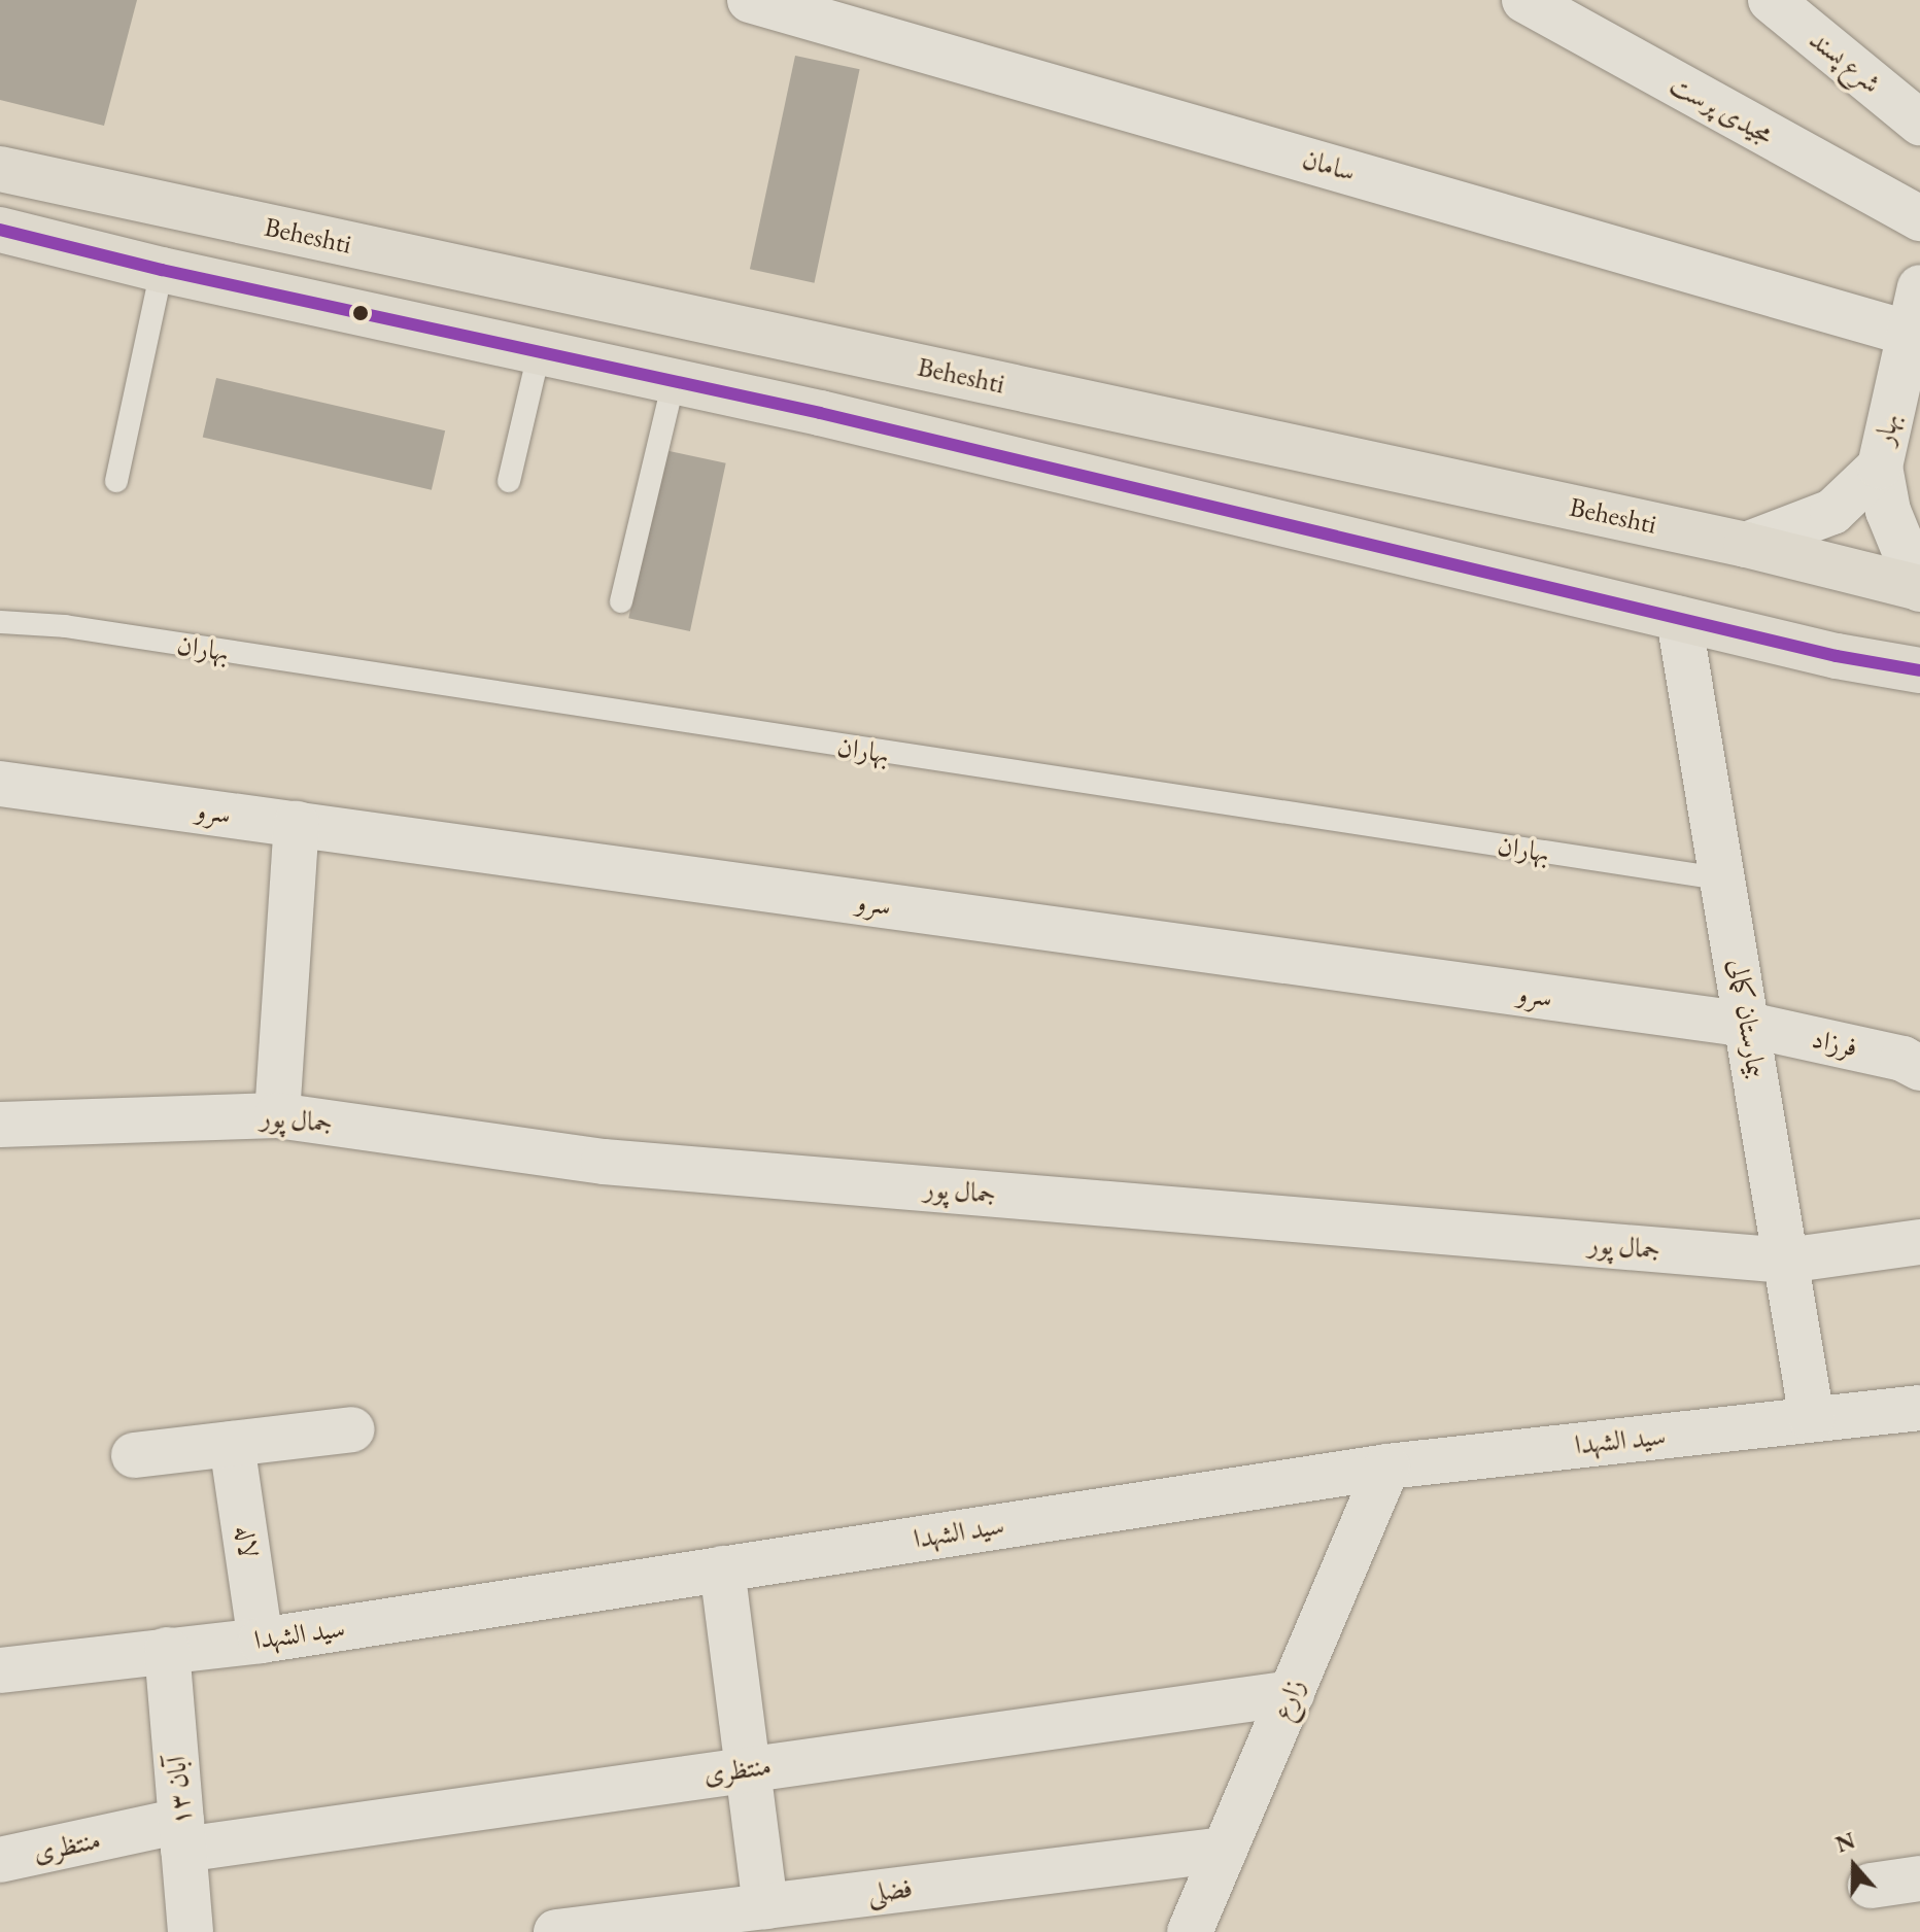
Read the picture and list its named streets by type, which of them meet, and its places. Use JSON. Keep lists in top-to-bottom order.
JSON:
{
  "streets": {
    "main road": ["Beheshti"],
    "street": [
      "شرع پسند",
      "مجیدی پرست",
      "سامان",
      "بهار",
      "سرو",
      "بیمارستان کمالی",
      "فرزاد",
      "جمال پور",
      "سید الشهدا",
      "لاله",
      "زارع",
      "منتظری",
      "۱۳ آبان",
      "فضلی"
    ],
    "lane": ["بهاران"]
  },
  "crossings": [
    ["سامان", "بهار"],
    ["Beheshti", "بهار"],
    ["بهاران", "بیمارستان کمالی"],
    ["سرو", "بیمارستان کمالی"],
    ["سرو", "فرزاد"],
    ["بیمارستان کمالی", "فرزاد"],
    ["بیمارستان کمالی", "جمال پور"],
    ["بیمارستان کمالی", "سید الشهدا"],
    ["سید الشهدا", "لاله"],
    ["سید الشهدا", "زارع"],
    ["سید الشهدا", "۱۳ آبان"],
    ["زارع", "منتظری"],
    ["زارع", "فضلی"],
    ["منتظری", "۱۳ آبان"]
  ],
  "north": "top"
}
